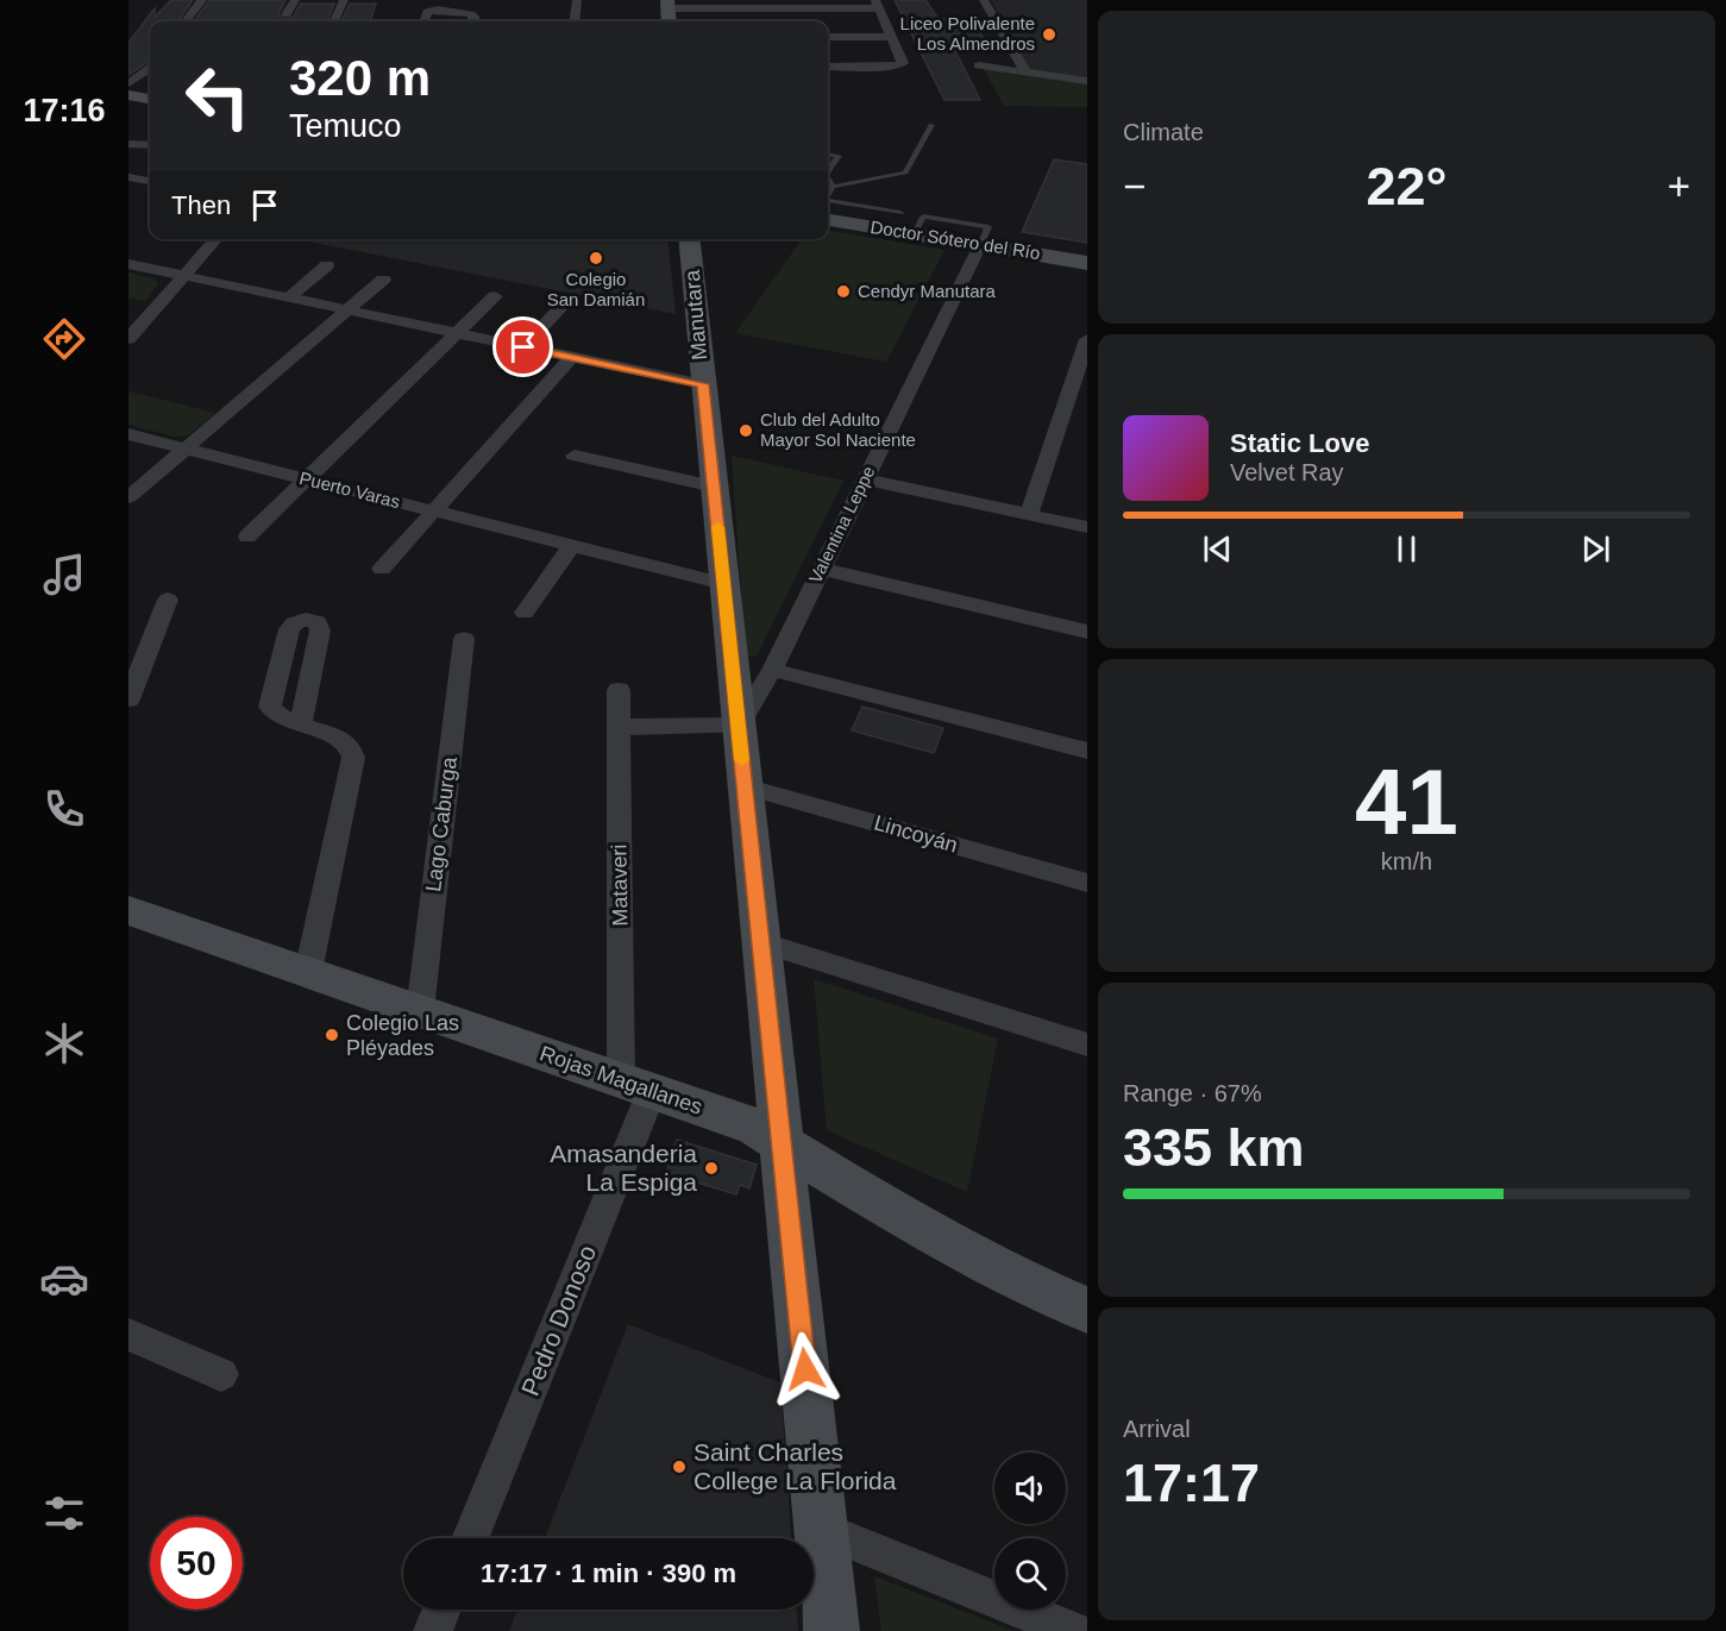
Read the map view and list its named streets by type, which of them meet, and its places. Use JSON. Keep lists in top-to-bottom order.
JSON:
{
  "streets": {
    "main road": ["Doctor Sótero del Río", "Manutara", "Rojas Magallanes"],
    "street": [
      "Puerto Varas",
      "Valentina Leppe",
      "Lago Caburga",
      "Lincoyán",
      "Mataveri",
      "Pedro Donoso"
    ]
  },
  "crossings": [
    ["Doctor Sótero del Río", "Valentina Leppe"],
    ["Manutara", "Puerto Varas"],
    ["Manutara", "Valentina Leppe"],
    ["Manutara", "Lincoyán"],
    ["Manutara", "Rojas Magallanes"],
    ["Lago Caburga", "Rojas Magallanes"],
    ["Mataveri", "Rojas Magallanes"],
    ["Mataveri", "Pedro Donoso"],
    ["Rojas Magallanes", "Pedro Donoso"]
  ],
  "places": [
    "Liceo Polivalente Los Almendros",
    "Colegio San Damián",
    "Cendyr Manutara",
    "Club del Adulto Mayor Sol Naciente",
    "Colegio Las Pléyades",
    "Amasanderia La Espiga",
    "Saint Charles College La Florida"
  ],
  "page": {
    "tabs": "17:16",
    "tile": [
      "Climate",
      ["41", "km/h"],
      ["Range · 67%", "335 km"],
      ["Arrival", "17:17"]
    ],
    "turn": ["320 m", "Temuco"],
    "heat": ["−", "22°", "+"],
    "then": "Then",
    "song": ["Static Love", "Velvet Ray"],
    "limit": "50",
    "trip": "17:17 · 1 min · 390 m"
  }
}
